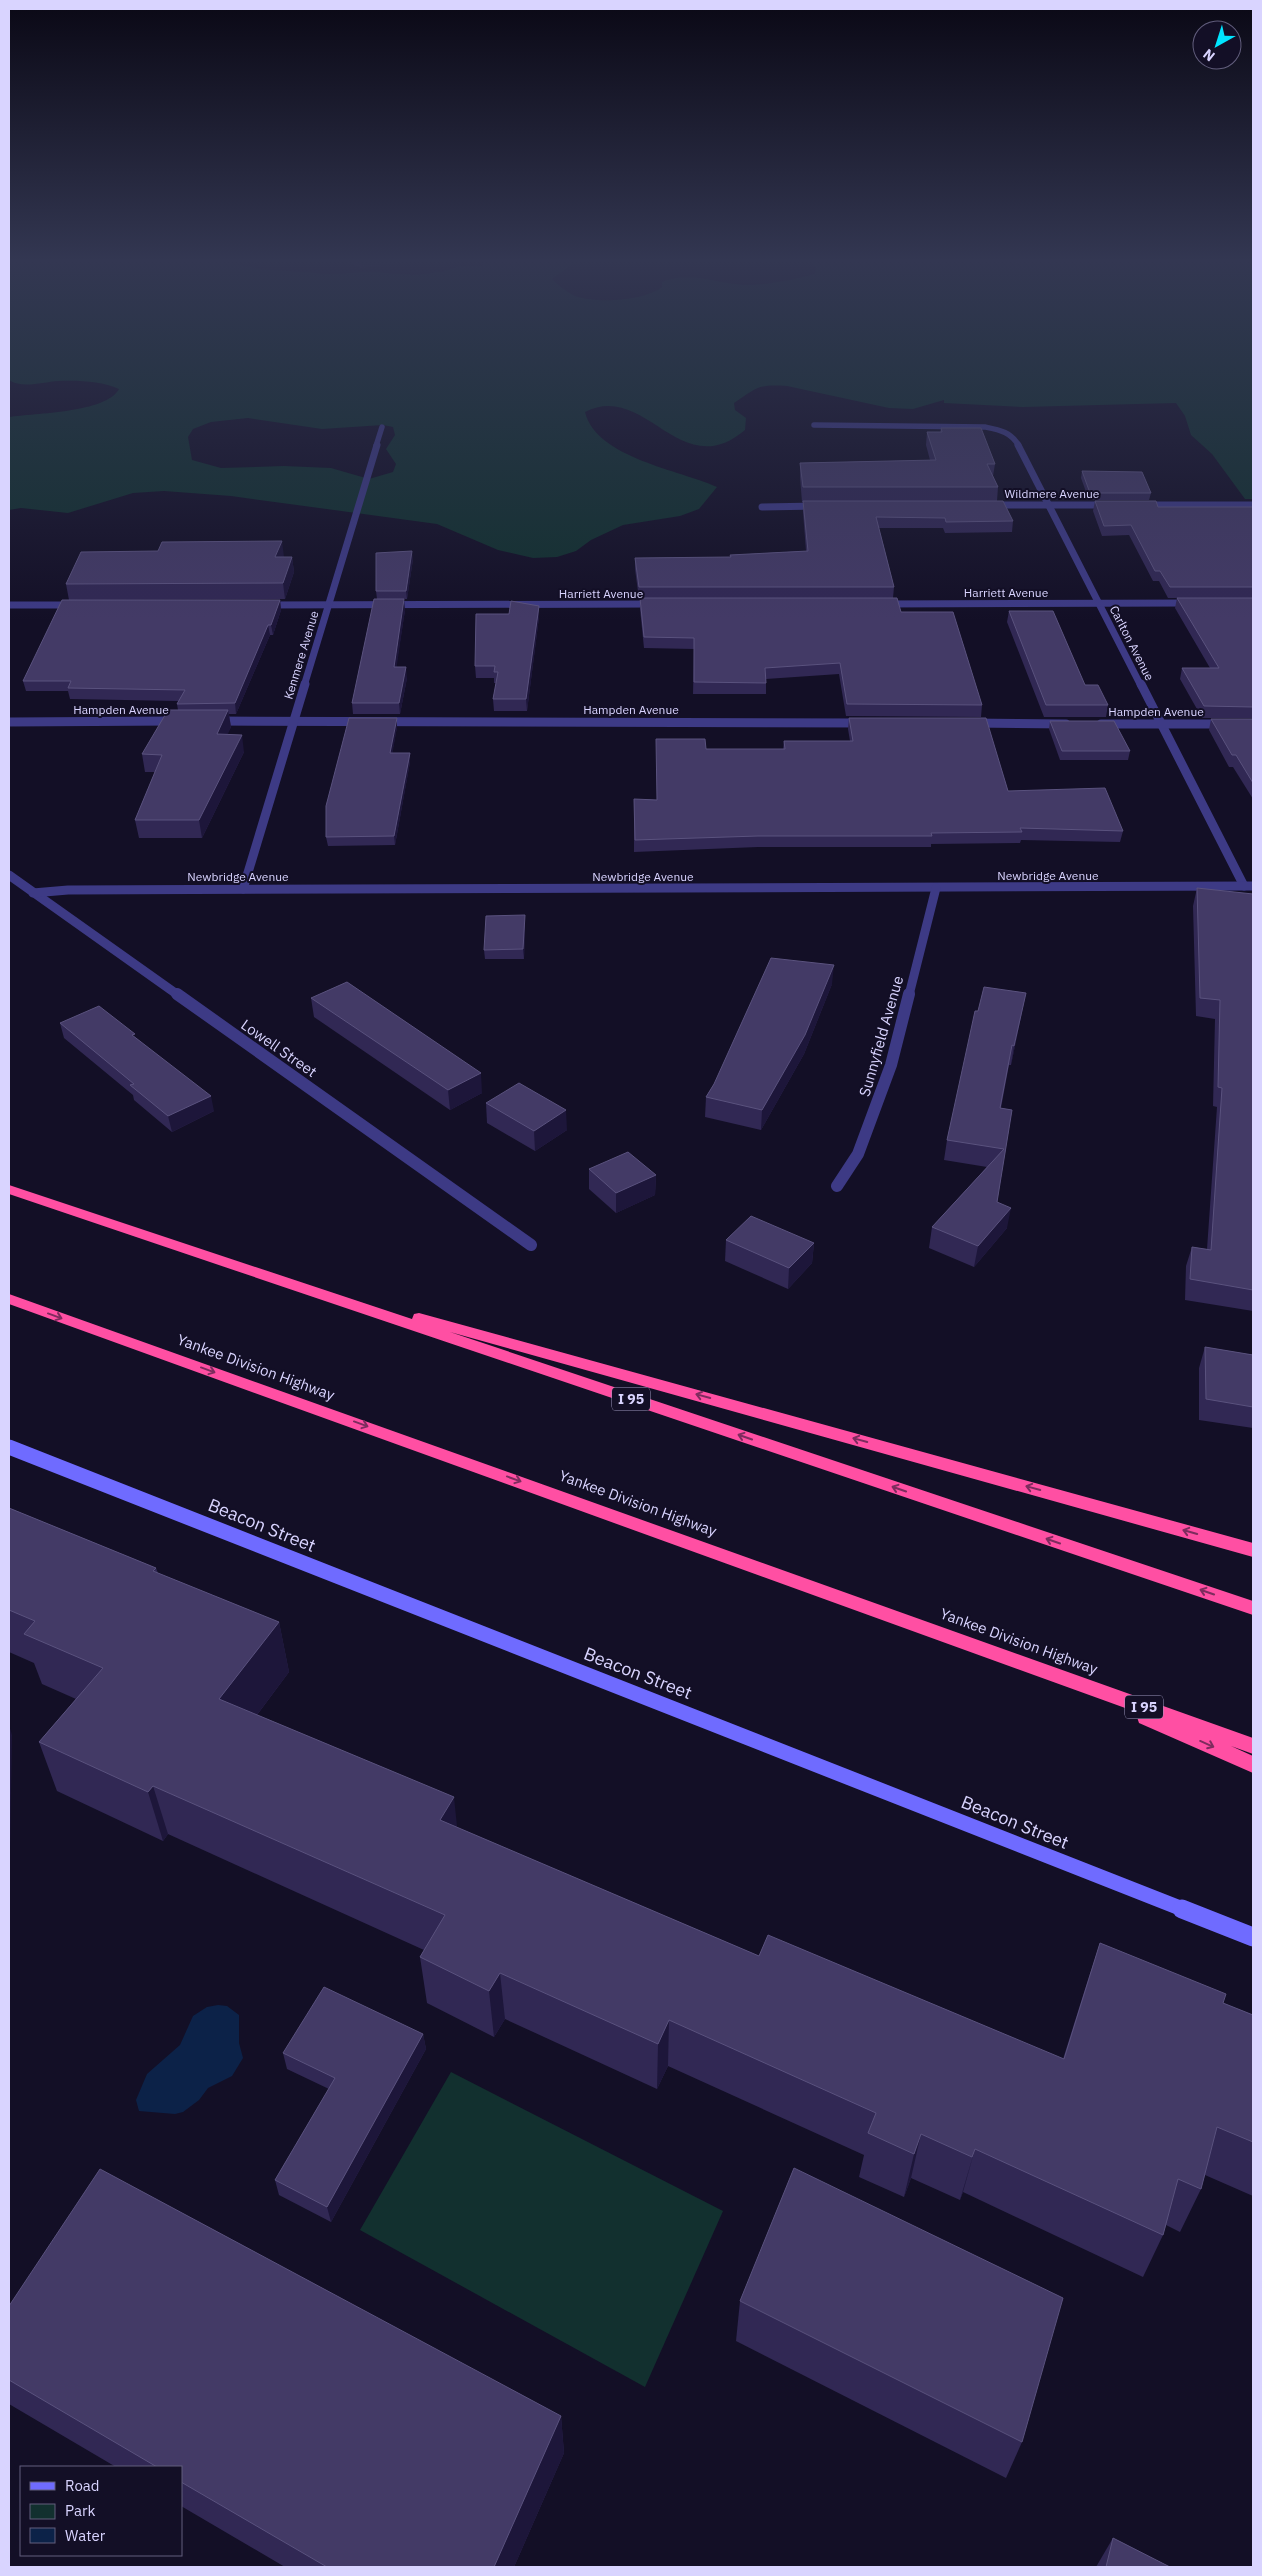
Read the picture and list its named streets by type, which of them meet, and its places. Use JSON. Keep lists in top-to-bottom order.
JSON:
{
  "streets": {
    "highway": ["Yankee Division Highway", "I 95"],
    "street": [
      "Wildmere Avenue",
      "Harriett Avenue",
      "Carlton Avenue",
      "Kenmere Avenue",
      "Hampden Avenue",
      "Newbridge Avenue",
      "Sunnyfield Avenue",
      "Lowell Street",
      "Beacon Street"
    ]
  },
  "crossings": [
    ["Wildmere Avenue", "Carlton Avenue"],
    ["Harriett Avenue", "Carlton Avenue"],
    ["Harriett Avenue", "Kenmere Avenue"],
    ["Carlton Avenue", "Hampden Avenue"],
    ["Carlton Avenue", "Newbridge Avenue"],
    ["Kenmere Avenue", "Hampden Avenue"],
    ["Kenmere Avenue", "Newbridge Avenue"],
    ["Newbridge Avenue", "Sunnyfield Avenue"],
    ["Newbridge Avenue", "Lowell Street"]
  ],
  "legend": ["Road", "Park", "Water"],
  "north": "bottom left"
}
